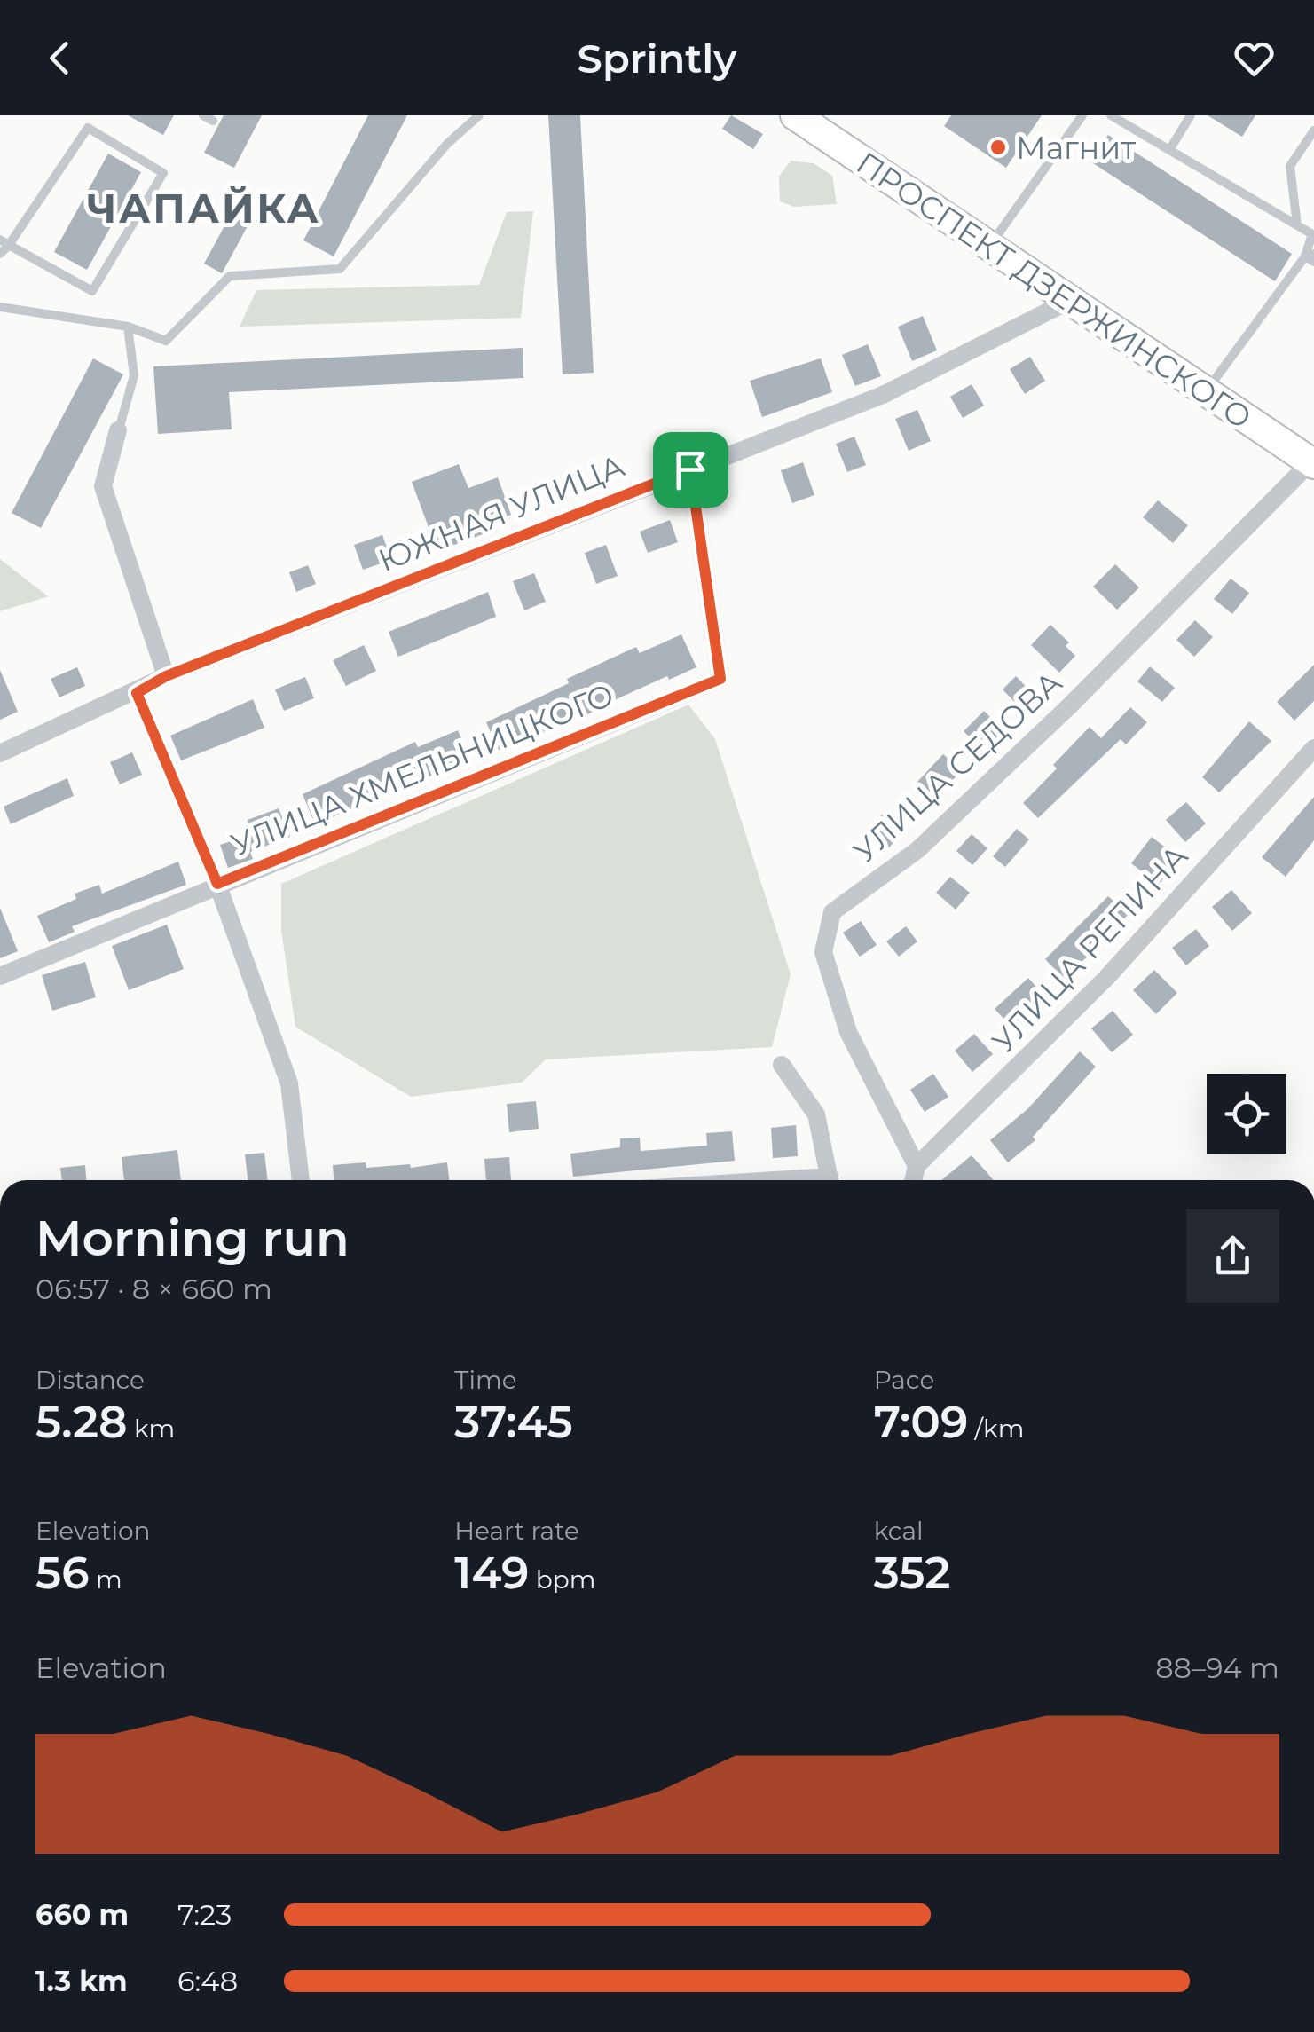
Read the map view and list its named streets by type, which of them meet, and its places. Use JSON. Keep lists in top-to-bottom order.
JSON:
{
  "streets": {
    "main road": ["ПРОСПЕКТ ДЗЕРЖИНСКОГО"],
    "street": [
      "ЮЖНАЯ УЛИЦА",
      "УЛИЦА СЕДОВА",
      "УЛИЦА ХМЕЛЬНИЦКОГО",
      "УЛИЦА РЕПИНА"
    ]
  },
  "crossings": [
    ["ПРОСПЕКТ ДЗЕРЖИНСКОГО", "ЮЖНАЯ УЛИЦА"],
    ["ПРОСПЕКТ ДЗЕРЖИНСКОГО", "УЛИЦА СЕДОВА"],
    ["ЮЖНАЯ УЛИЦА", "УЛИЦА ХМЕЛЬНИЦКОГО"],
    ["УЛИЦА СЕДОВА", "УЛИЦА РЕПИНА"]
  ],
  "districts": ["ЧАПАЙКА"],
  "places": ["Магнит"],
  "page": {
    "header": "Sprintly",
    "heading": ["Morning run", "06:57 · 8 × 660 m"],
    "stats": [
      ["Distance", "5.28 km"],
      ["Time", "37:45"],
      ["Pace", "7:09 /km"],
      ["Elevation", "56 m"],
      ["Heart rate", "149 bpm"],
      ["kcal", "352"]
    ],
    "chart": ["Elevation", "88–94 m"],
    "list": [
      {
        "name": "660 m",
        "note": "7:23"
      },
      {
        "name": "1.3 km",
        "note": "6:48"
      }
    ]
  }
}
